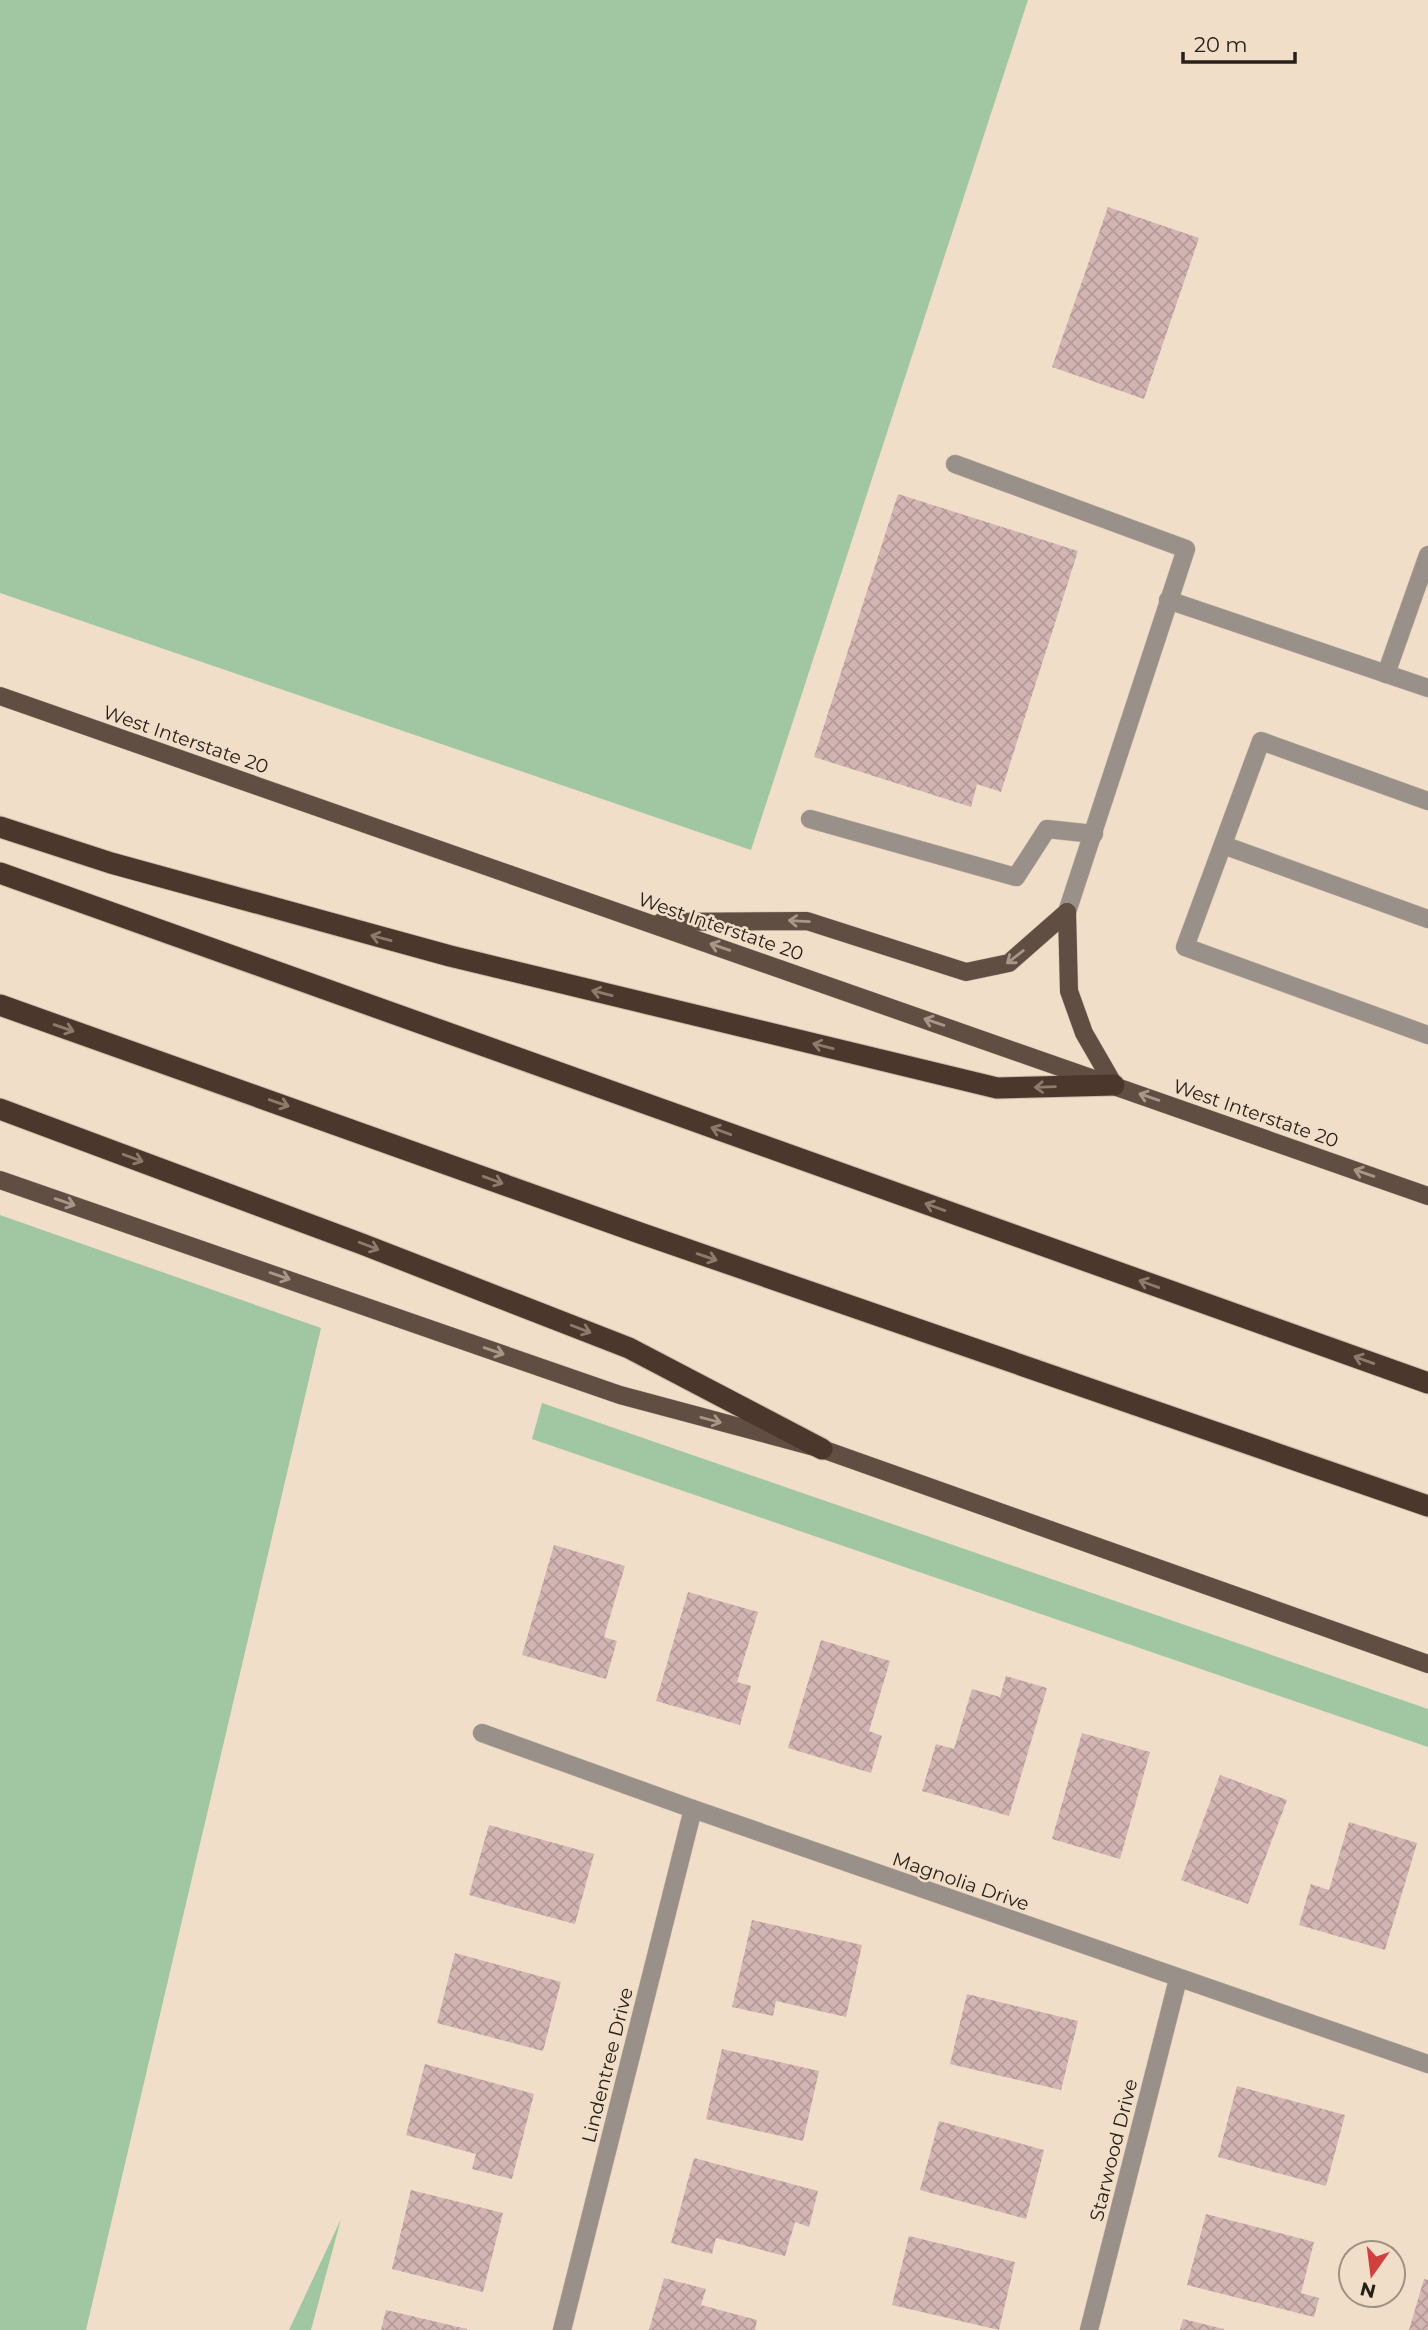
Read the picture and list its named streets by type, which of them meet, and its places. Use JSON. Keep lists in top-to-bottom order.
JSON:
{
  "streets": {
    "main road": ["West Interstate 20"],
    "street": ["Magnolia Drive", "Lindentree Drive", "Starwood Drive"]
  },
  "crossings": [
    ["Magnolia Drive", "Lindentree Drive"],
    ["Magnolia Drive", "Starwood Drive"]
  ],
  "one_way": ["West Interstate 20"],
  "scale_bar": "20 m",
  "north": "bottom"
}
